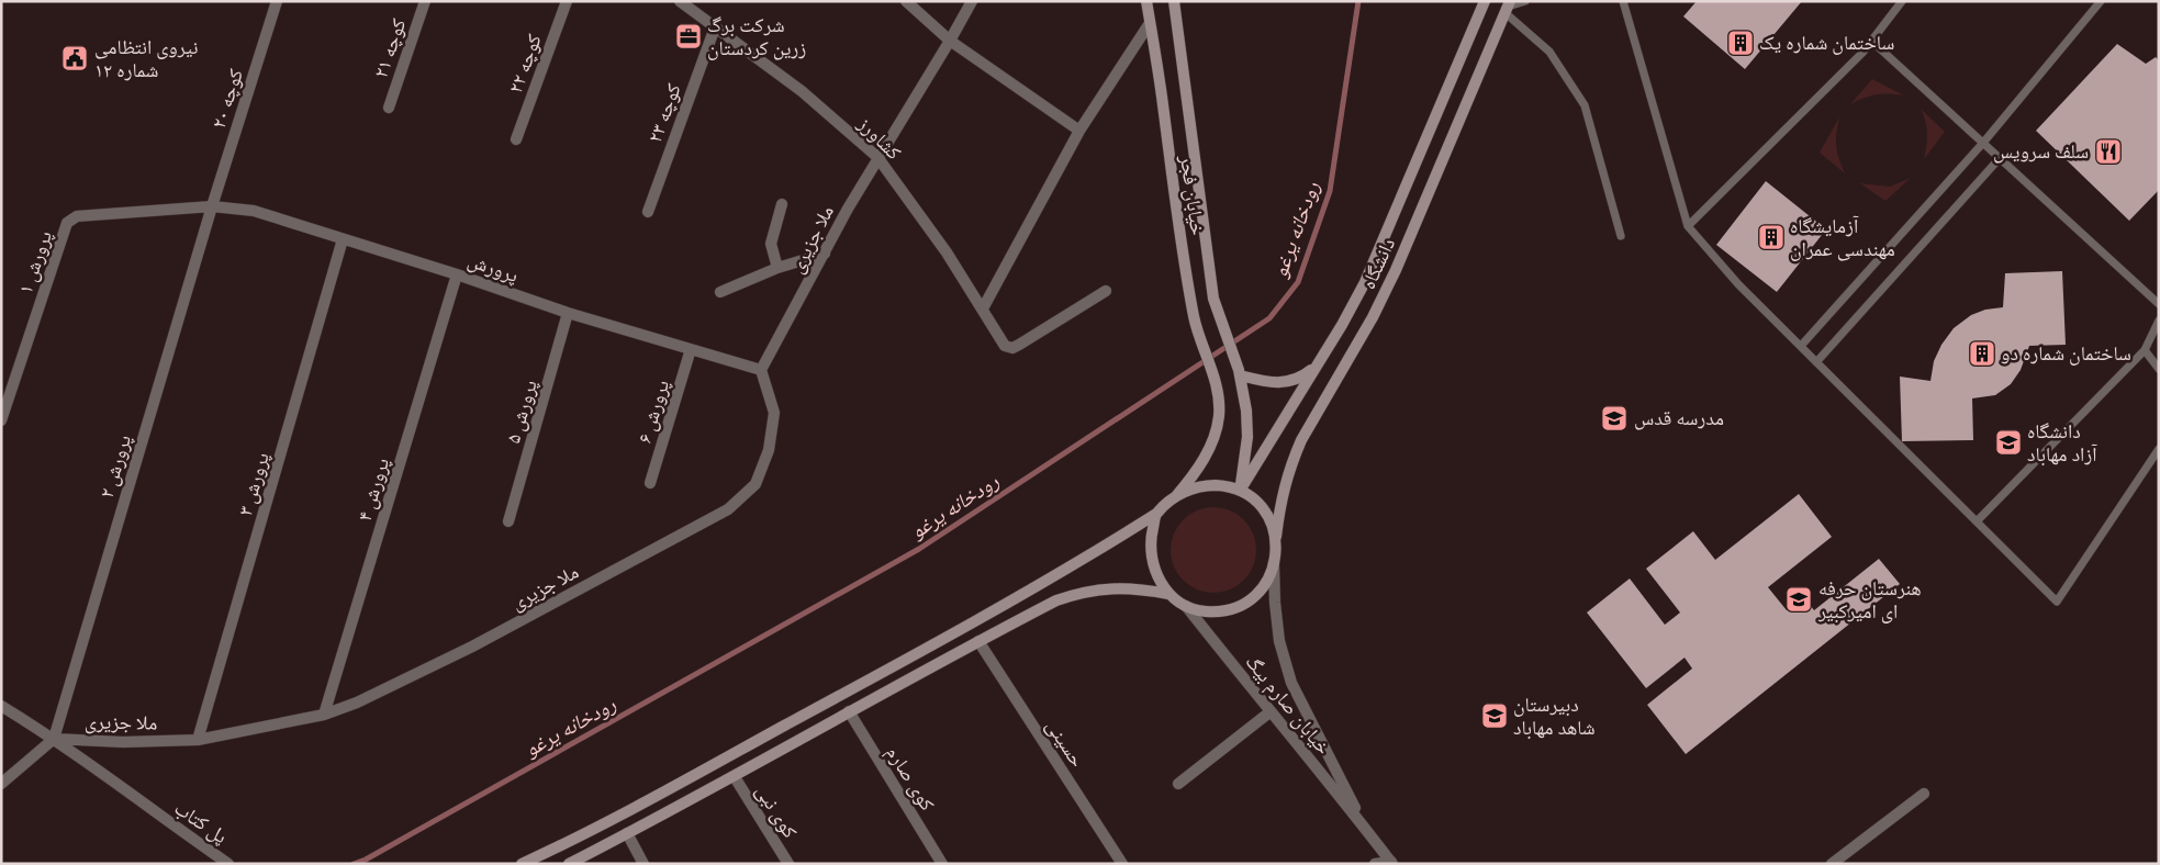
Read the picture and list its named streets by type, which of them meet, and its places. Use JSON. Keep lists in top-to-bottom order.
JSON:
{
  "streets": {
    "main road": ["خیابان فجر", "دانشگاه"],
    "street": [
      "کوچه ۲۱",
      "کوچه ۲۲",
      "کوچه ۲۰",
      "کوچه ۲۳",
      "کشاورز",
      "ملا جزیری",
      "پرورش ۱",
      "پرورش",
      "پرورش ۵",
      "پرورش ۶",
      "پرورش ۲",
      "پرورش ۳",
      "پرورش ۴",
      "خیابان صارم بیگ",
      "حسینی",
      "کوی صارم",
      "کوی نبی",
      "پل کتاب"
    ]
  },
  "crossings": [
    ["کوچه ۲۰", "پرورش ۱"],
    ["کوچه ۲۰", "پرورش"],
    ["کوچه ۲۰", "پرورش ۲"],
    ["کوچه ۲۳", "کشاورز"],
    ["کشاورز", "ملا جزیری"],
    ["خیابان فجر", "دانشگاه"],
    ["خیابان فجر", "خیابان صارم بیگ"],
    ["ملا جزیری", "پرورش"],
    ["ملا جزیری", "پرورش ۲"],
    ["ملا جزیری", "پرورش ۳"],
    ["ملا جزیری", "پرورش ۴"],
    ["ملا جزیری", "پل کتاب"],
    ["پرورش ۱", "پرورش"],
    ["پرورش ۱", "پرورش ۲"],
    ["دانشگاه", "خیابان صارم بیگ"],
    ["پرورش", "پرورش ۵"],
    ["پرورش", "پرورش ۶"],
    ["پرورش", "پرورش ۲"],
    ["پرورش", "پرورش ۳"],
    ["پرورش", "پرورش ۴"],
    ["پرورش ۲", "پل کتاب"]
  ],
  "water": ["رودخانه یرغو"],
  "places": {
    "office": ["شرکت برگ زرین کردستان"],
    "building": ["ساختمان شماره یک", "آزمایشگاه مهندسی عمران", "ساختمان شماره دو"],
    "public building": ["نیروی انتظامی شماره ۱۲"],
    "restaurant": ["سلف سرویس"],
    "school or university": [
      "مدرسه قدس",
      "دانشگاه آزاد مهاباد",
      "هنرستان حرفه ای امیرکبیر",
      "دبیرستان شاهد مهاباد"
    ]
  }
}
